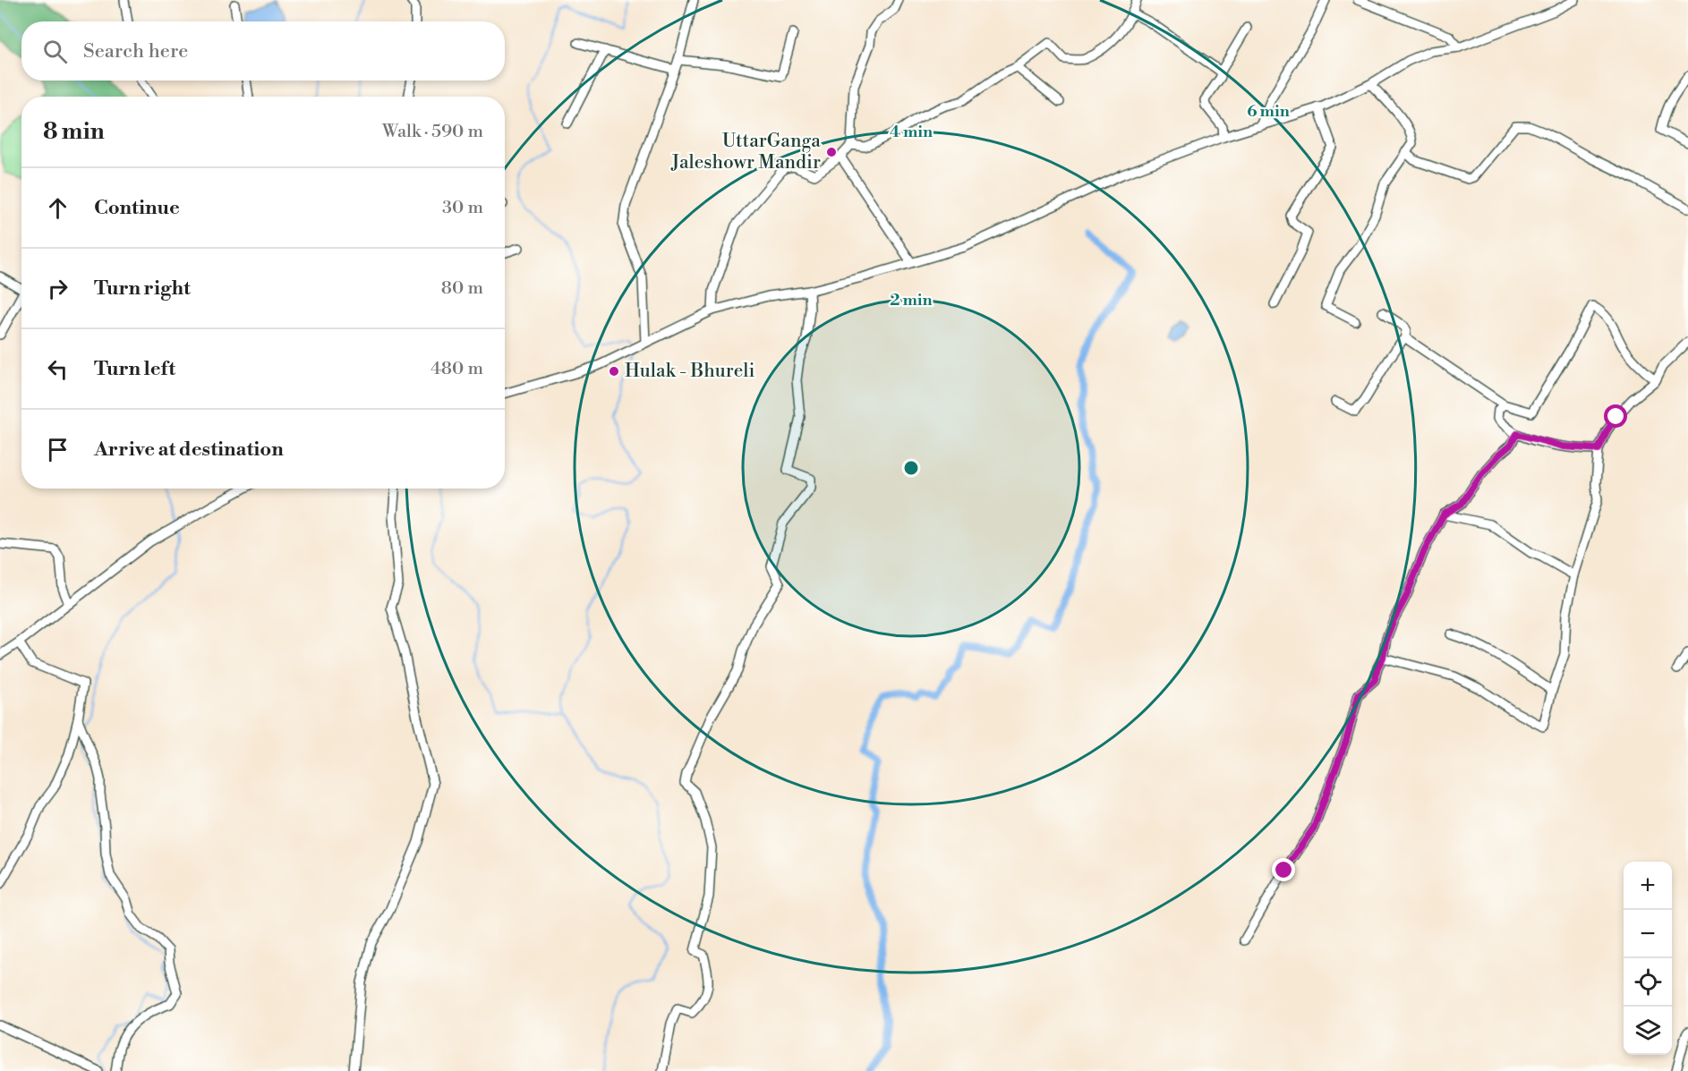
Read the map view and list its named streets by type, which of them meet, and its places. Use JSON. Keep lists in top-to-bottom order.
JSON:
{
  "places": ["UttarGanga Jaleshowr Mandir", "Hulak - Bhureli"],
  "page": {
    "search": "Search here",
    "heading": ["8 min", "Walk · 590 m"],
    "list": [
      ["Continue", "30 m"],
      ["Turn right", "80 m"],
      ["Turn left", "480 m"],
      "Arrive at destination"
    ],
    "map_buttons": ["+", "−"]
  },
  "rings": ["6 min", "4 min", "2 min"]
}
